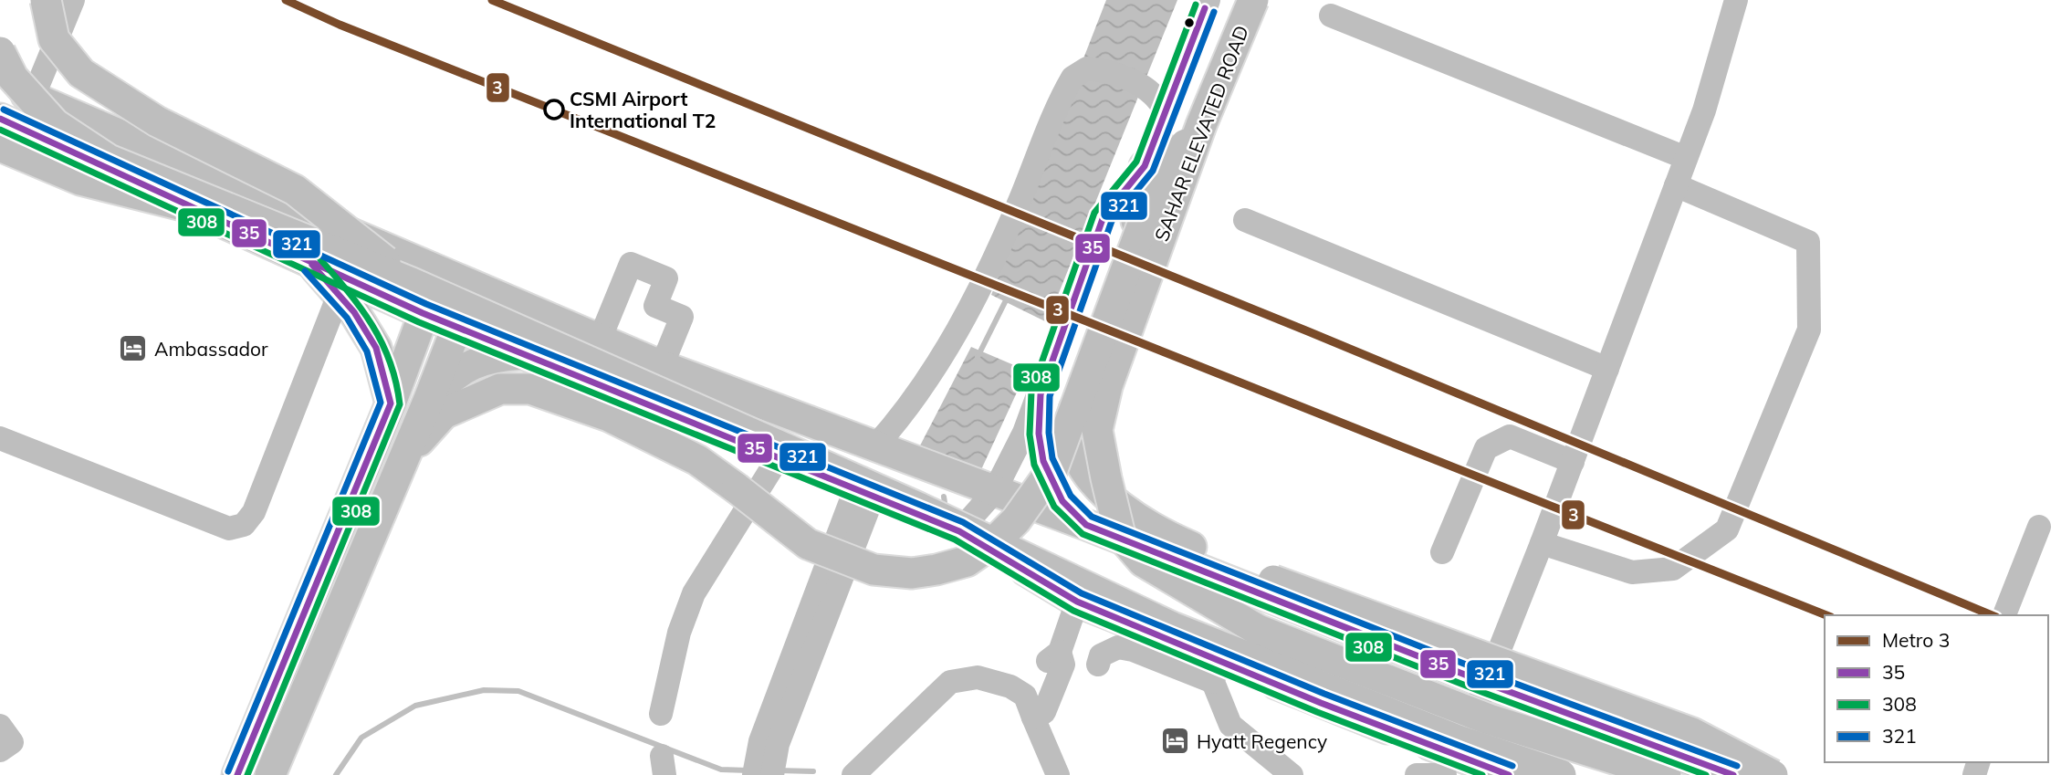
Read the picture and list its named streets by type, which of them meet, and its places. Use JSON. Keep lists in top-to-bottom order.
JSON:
{
  "streets": {
    "main road": ["SAHAR ELEVATED ROAD"]
  },
  "places": {
    "other": ["CSMI Airport International T2"],
    "hotel": ["Ambassador", "Hyatt Regency"]
  },
  "lines": [
    "metro line 3",
    "transit line 308",
    "transit line 35",
    "transit line 321"
  ],
  "legend": [
    "Metro 3",
    "35",
    "308",
    "321"
  ]
}
